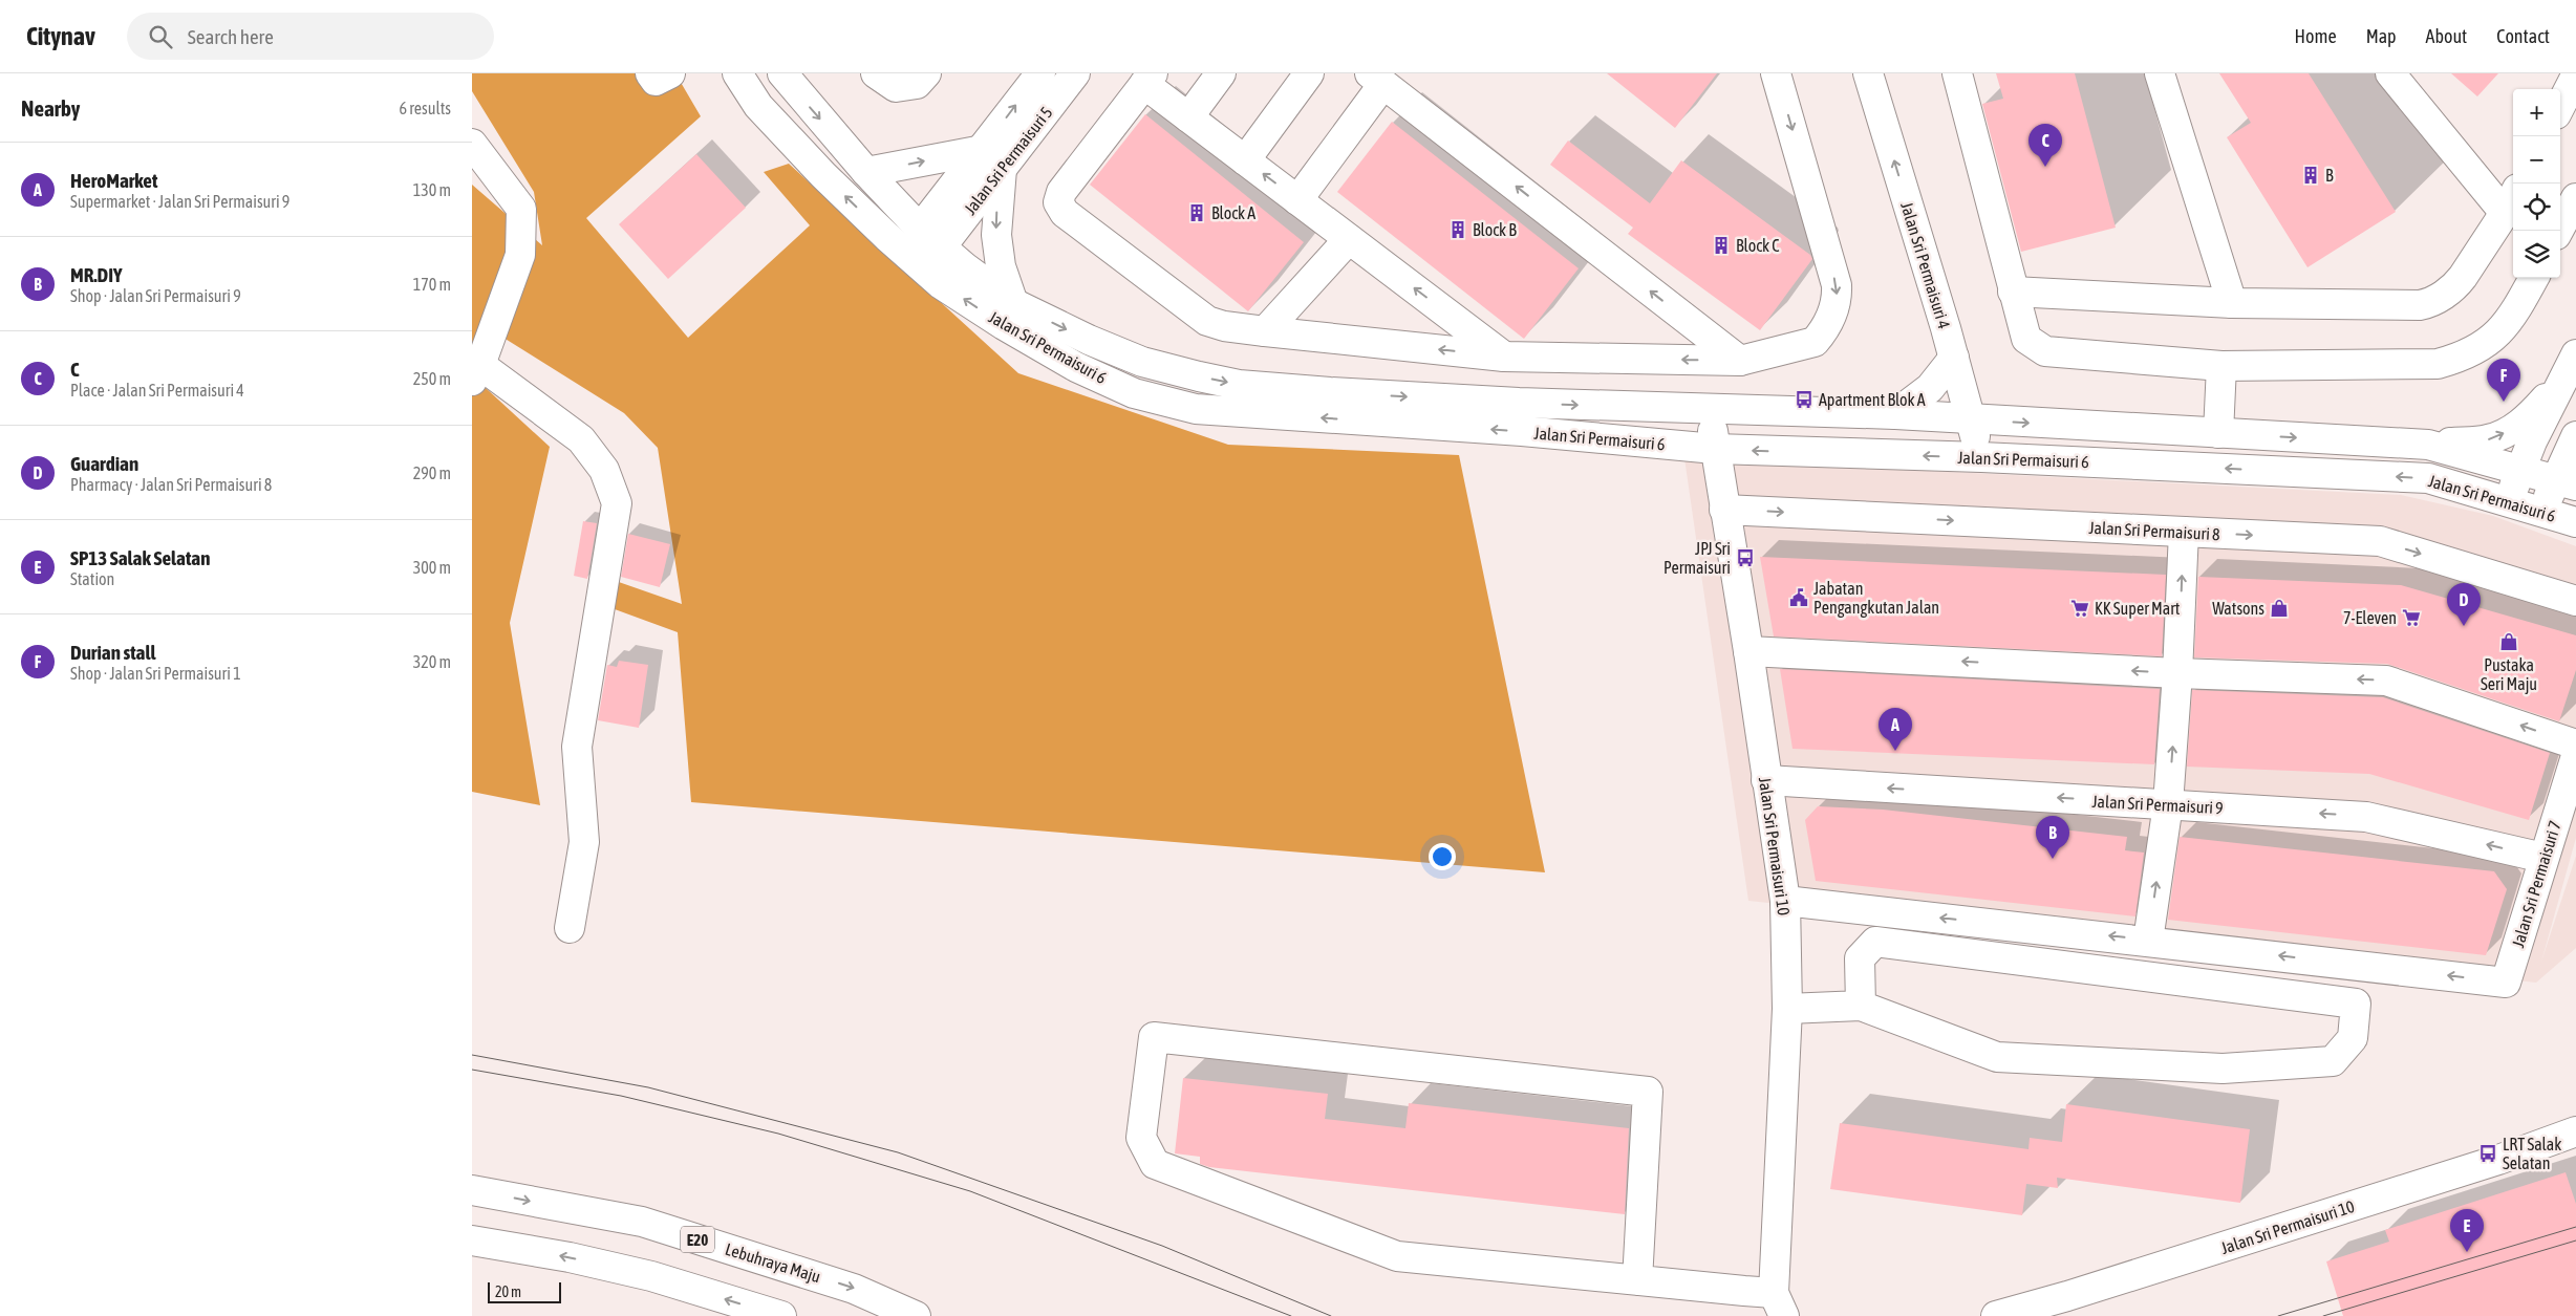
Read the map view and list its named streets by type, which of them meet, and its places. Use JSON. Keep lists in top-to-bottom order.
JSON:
{
  "streets": {
    "main road": [
      "Jalan Sri Permaisuri 5",
      "Jalan Sri Permaisuri 4",
      "Jalan Sri Permaisuri 6",
      "Jalan Sri Permaisuri 8",
      "Jalan Sri Permaisuri 9",
      "Jalan Sri Permaisuri 10",
      "Jalan Sri Permaisuri 7",
      "E20",
      "Lebuhraya Maju"
    ]
  },
  "crossings": [
    ["Jalan Sri Permaisuri 5", "Jalan Sri Permaisuri 6"],
    ["Jalan Sri Permaisuri 4", "Jalan Sri Permaisuri 6"],
    ["Jalan Sri Permaisuri 6", "Jalan Sri Permaisuri 10"],
    ["Jalan Sri Permaisuri 8", "Jalan Sri Permaisuri 10"],
    ["Jalan Sri Permaisuri 9", "Jalan Sri Permaisuri 10"],
    ["Jalan Sri Permaisuri 9", "Jalan Sri Permaisuri 7"]
  ],
  "one_way": ["Jalan Sri Permaisuri 7"],
  "places": {
    "building": [
      "B",
      "Block A",
      "Block B",
      "Block C"
    ],
    "bus stop": ["Apartment Blok A", "JPJ Sri Permaisuri", "LRT Salak Selatan"],
    "public building": ["Jabatan Pengangkutan Jalan"],
    "supermarket": ["KK Super Mart", "7-Eleven"],
    "shop": ["Watsons", "Pustaka Seri Maju"]
  },
  "scale_bar": "20 m",
  "page": {
    "header": "Citynav",
    "search": "Search here",
    "nav": [
      "Home",
      "Map",
      "About",
      "Contact"
    ],
    "heading": ["Nearby", "6 results"],
    "map_buttons": ["+", "−"],
    "pins": [
      "C",
      "F",
      "D",
      "A",
      "B",
      "E"
    ],
    "list": [
      {
        "mark": "A",
        "name": "HeroMarket",
        "note": "Supermarket · Jalan Sri Permaisuri 9",
        "value": "130 m"
      },
      {
        "mark": "B",
        "name": "MR.DIY",
        "note": "Shop · Jalan Sri Permaisuri 9",
        "value": "170 m"
      },
      {
        "mark": "C",
        "name": "C",
        "note": "Place · Jalan Sri Permaisuri 4",
        "value": "250 m"
      },
      {
        "mark": "D",
        "name": "Guardian",
        "note": "Pharmacy · Jalan Sri Permaisuri 8",
        "value": "290 m"
      },
      {
        "mark": "E",
        "name": "SP13 Salak Selatan",
        "note": "Station",
        "value": "300 m"
      },
      {
        "mark": "F",
        "name": "Durian stall",
        "note": "Shop · Jalan Sri Permaisuri 1",
        "value": "320 m"
      }
    ],
    "scale": "20 m"
  }
}
